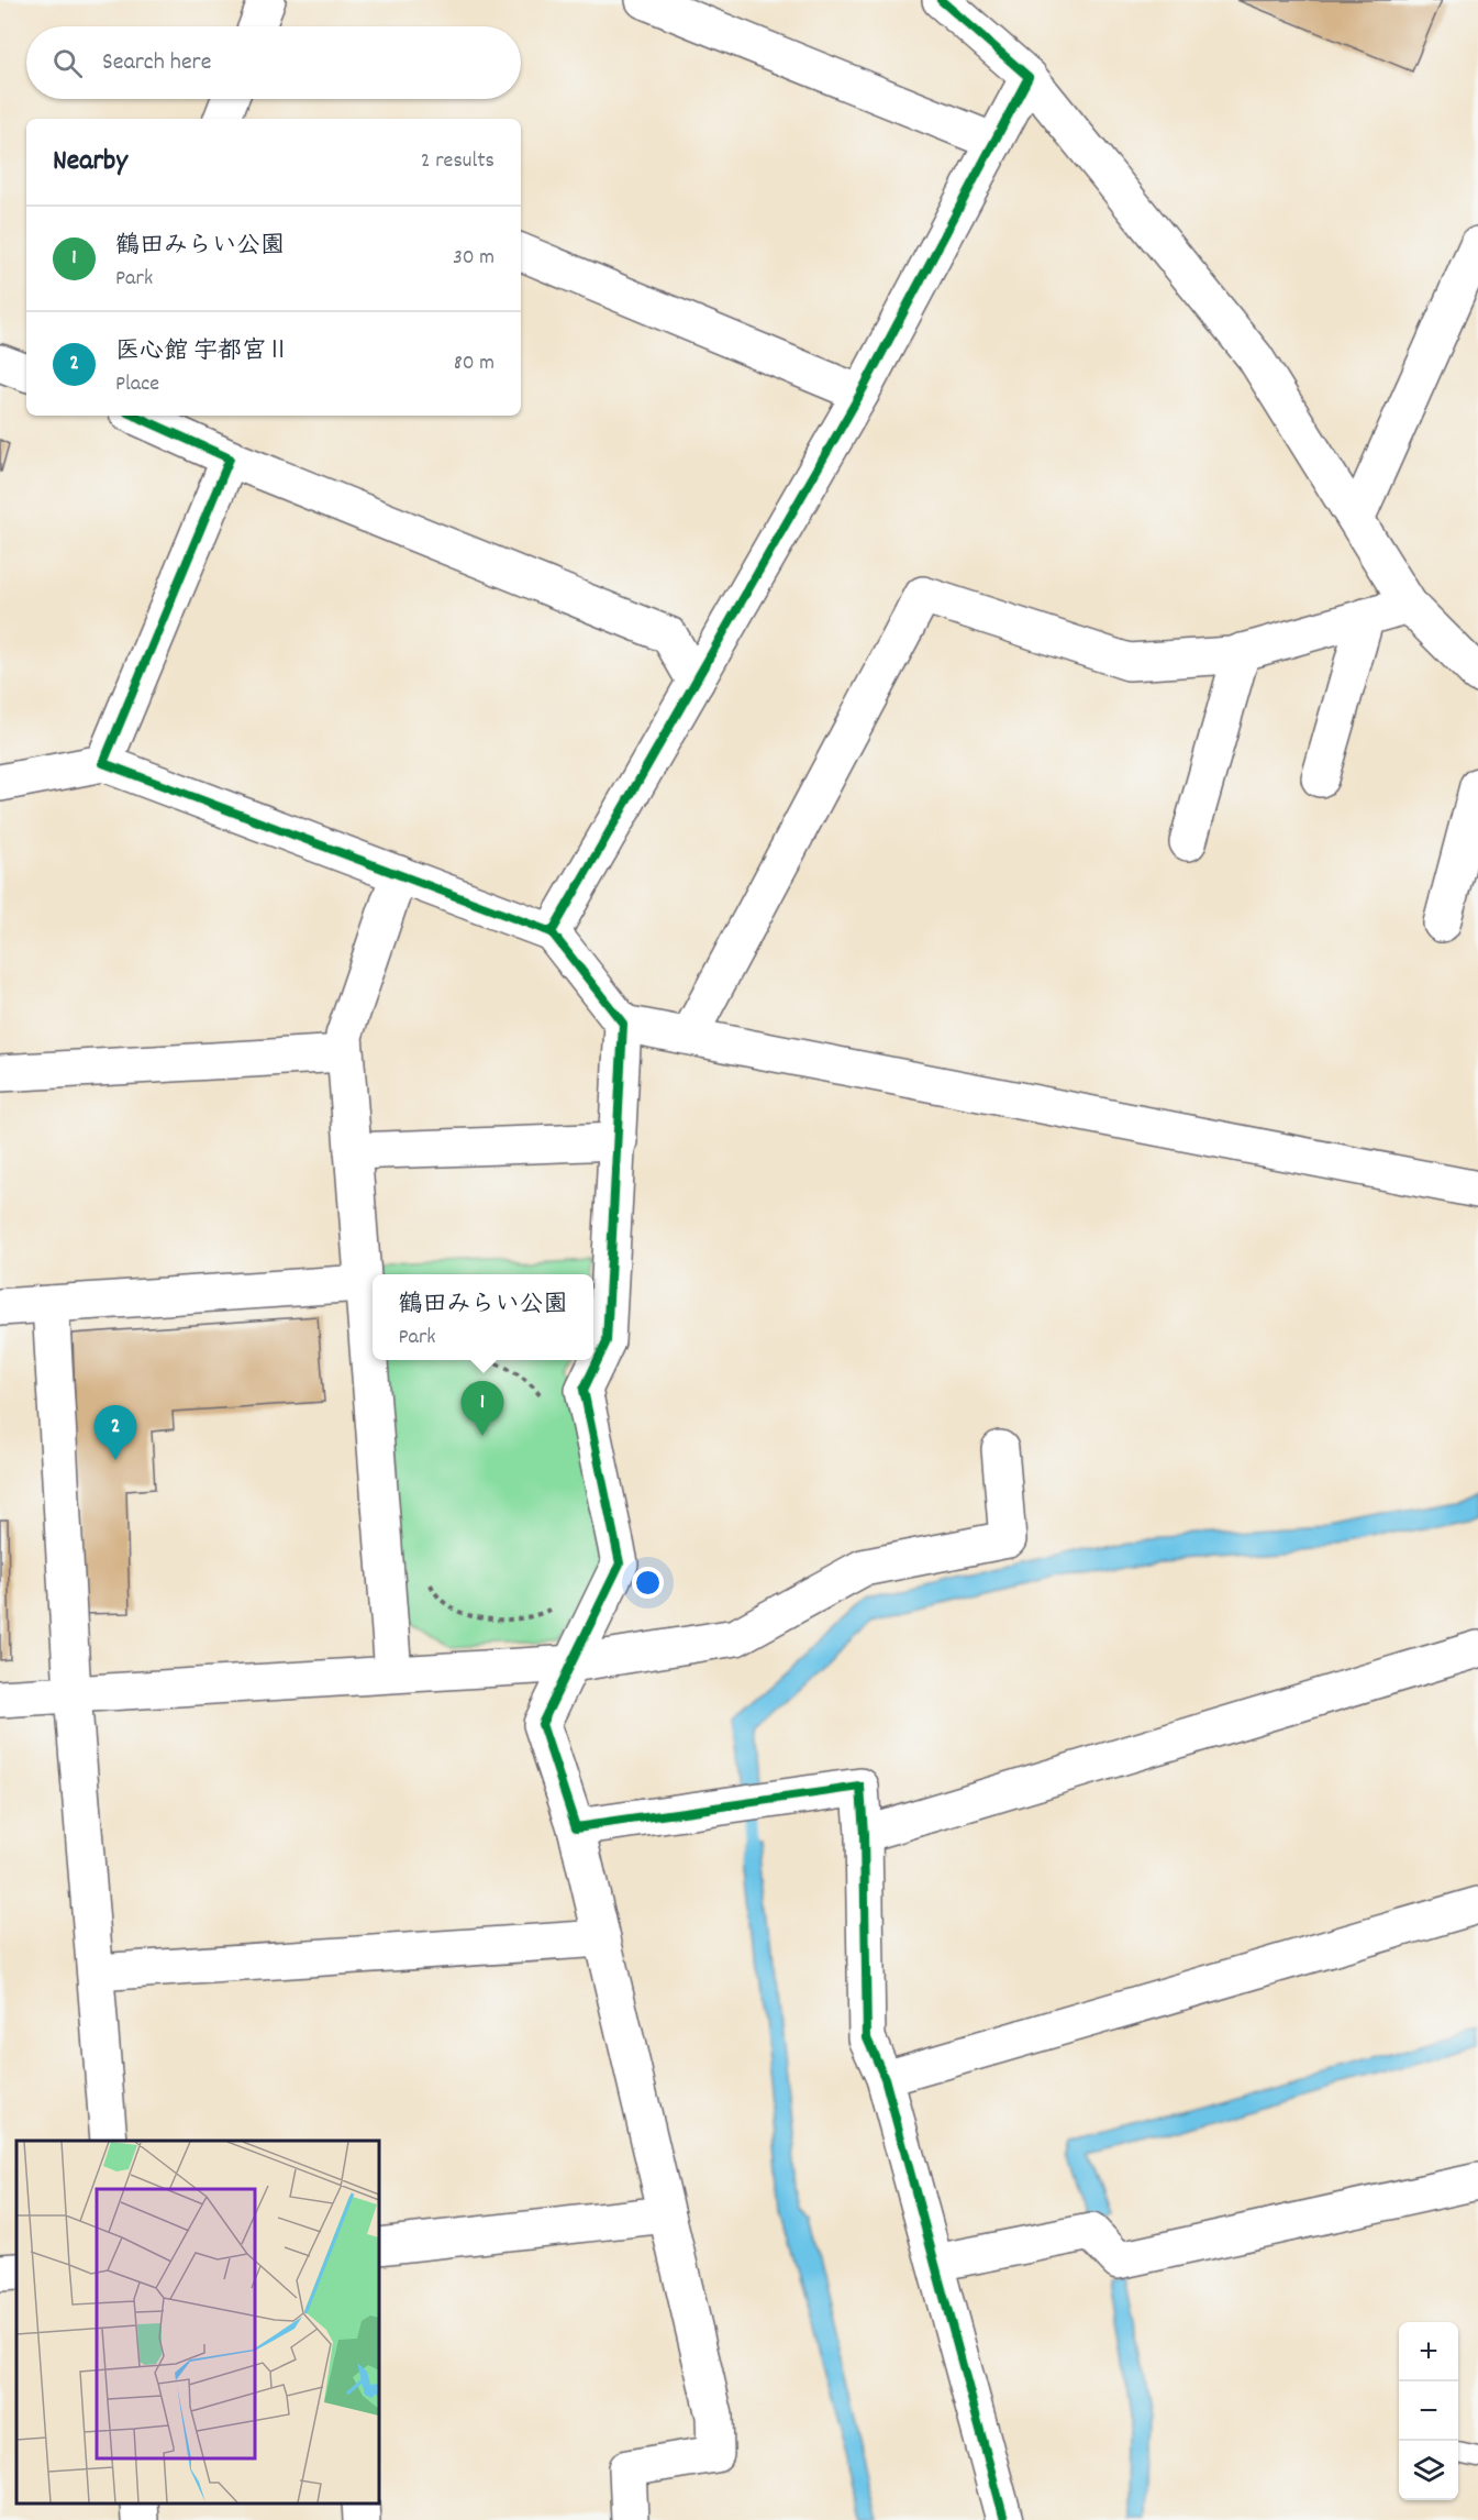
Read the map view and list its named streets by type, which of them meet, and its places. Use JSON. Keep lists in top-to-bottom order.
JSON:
{
  "page": {
    "search": "Search here",
    "heading": ["Nearby", "2 results"],
    "list": [
      {
        "mark": "1",
        "name": "鶴田みらい公園",
        "note": "Park",
        "value": "30 m"
      },
      {
        "mark": "2",
        "name": "医心館 宇都宮Ⅱ",
        "note": "Place",
        "value": "80 m"
      }
    ],
    "popup": ["鶴田みらい公園", "Park"],
    "pins": ["1", "2"],
    "map_buttons": ["+", "−"]
  }
}
